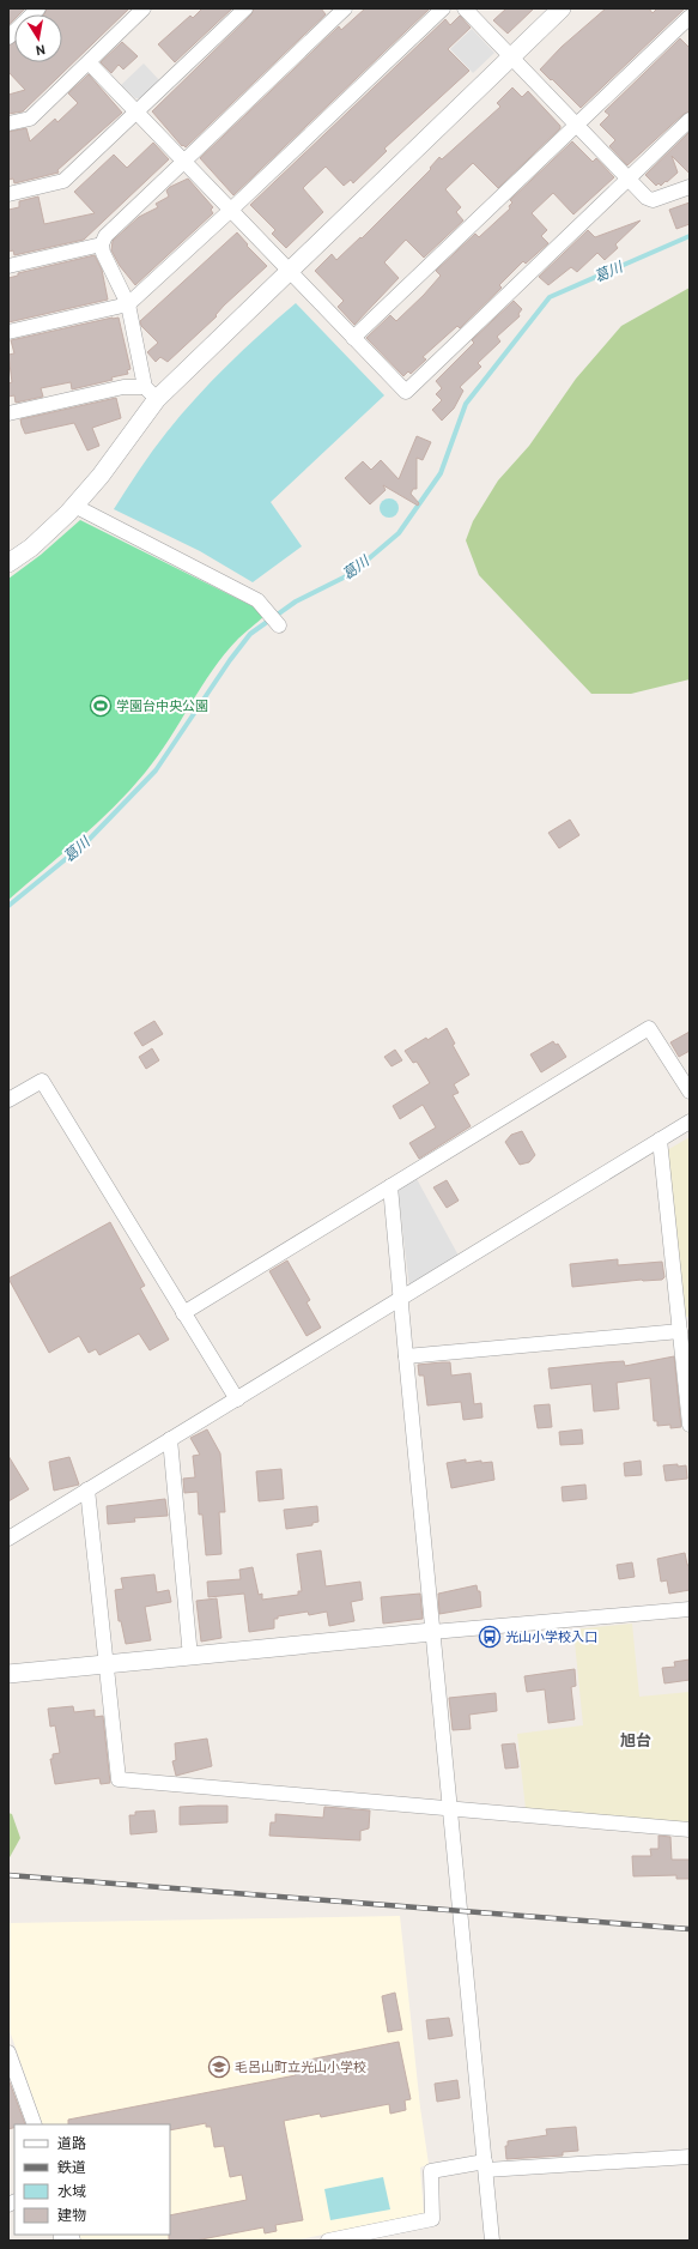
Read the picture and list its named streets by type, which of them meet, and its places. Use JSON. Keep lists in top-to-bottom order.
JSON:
{
  "districts": ["旭台"],
  "water": ["葛川"],
  "places": {
    "sports": ["学園台中央公園"],
    "bus stop": ["光山小学校入口"],
    "school or university": ["毛呂山町立光山小学校"]
  },
  "legend": [
    "道路",
    "鉄道",
    "水域",
    "建物"
  ],
  "north": "bottom"
}
